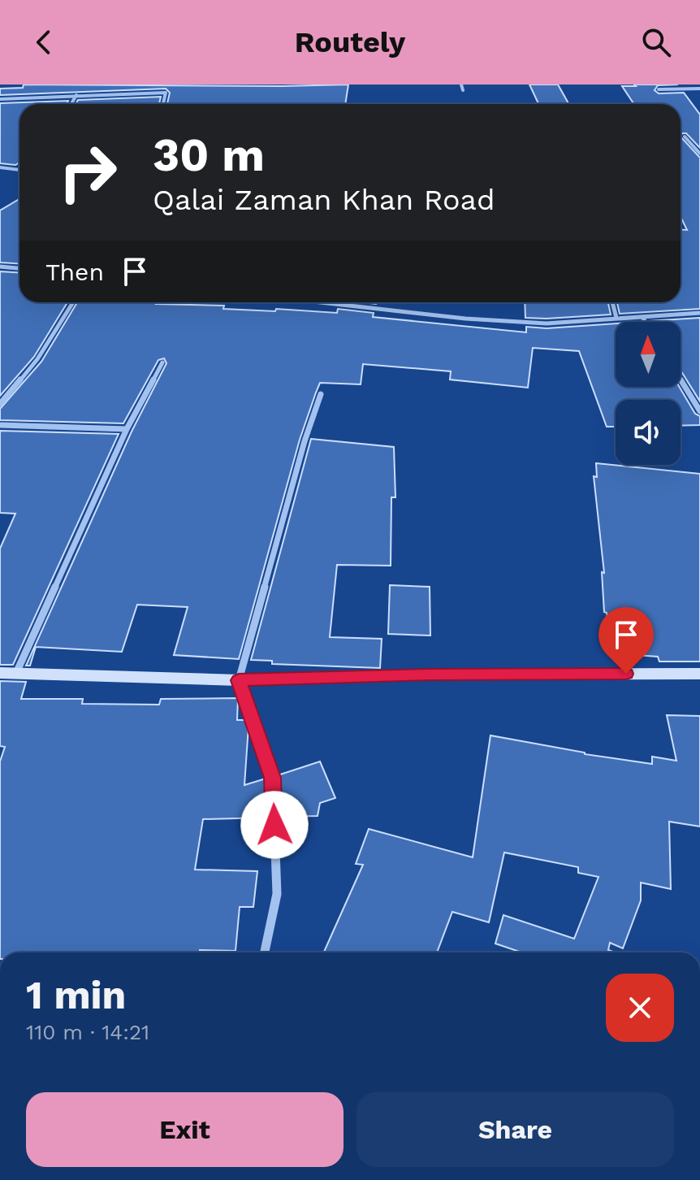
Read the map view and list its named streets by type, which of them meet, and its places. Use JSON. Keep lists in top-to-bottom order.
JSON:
{
  "north": "top",
  "page": {
    "header": "Routely",
    "turn": ["30 m", "Qalai Zaman Khan Road"],
    "then": "Then",
    "heading": ["1 min", "110 m · 14:21"],
    "buttons": ["Exit", "Share"]
  }
}
